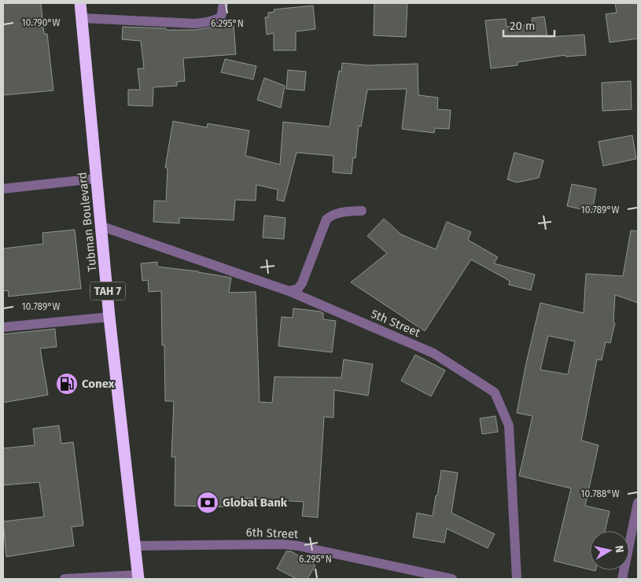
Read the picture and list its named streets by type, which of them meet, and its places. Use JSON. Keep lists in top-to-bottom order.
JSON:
{
  "streets": {
    "highway": ["Tubman Boulevard", "TAH 7"],
    "street": ["5th Street", "6th Street"]
  },
  "crossings": [
    ["Tubman Boulevard", "5th Street"],
    ["Tubman Boulevard", "6th Street"]
  ],
  "places": {
    "fuel station": ["Conex"],
    "bank": ["Global Bank"]
  },
  "scale_bar": "20 m",
  "north": "right",
  "coordinates": [
    "10.790°W",
    "6.295°N",
    "10.789°W",
    "10.788°W"
  ]
}
